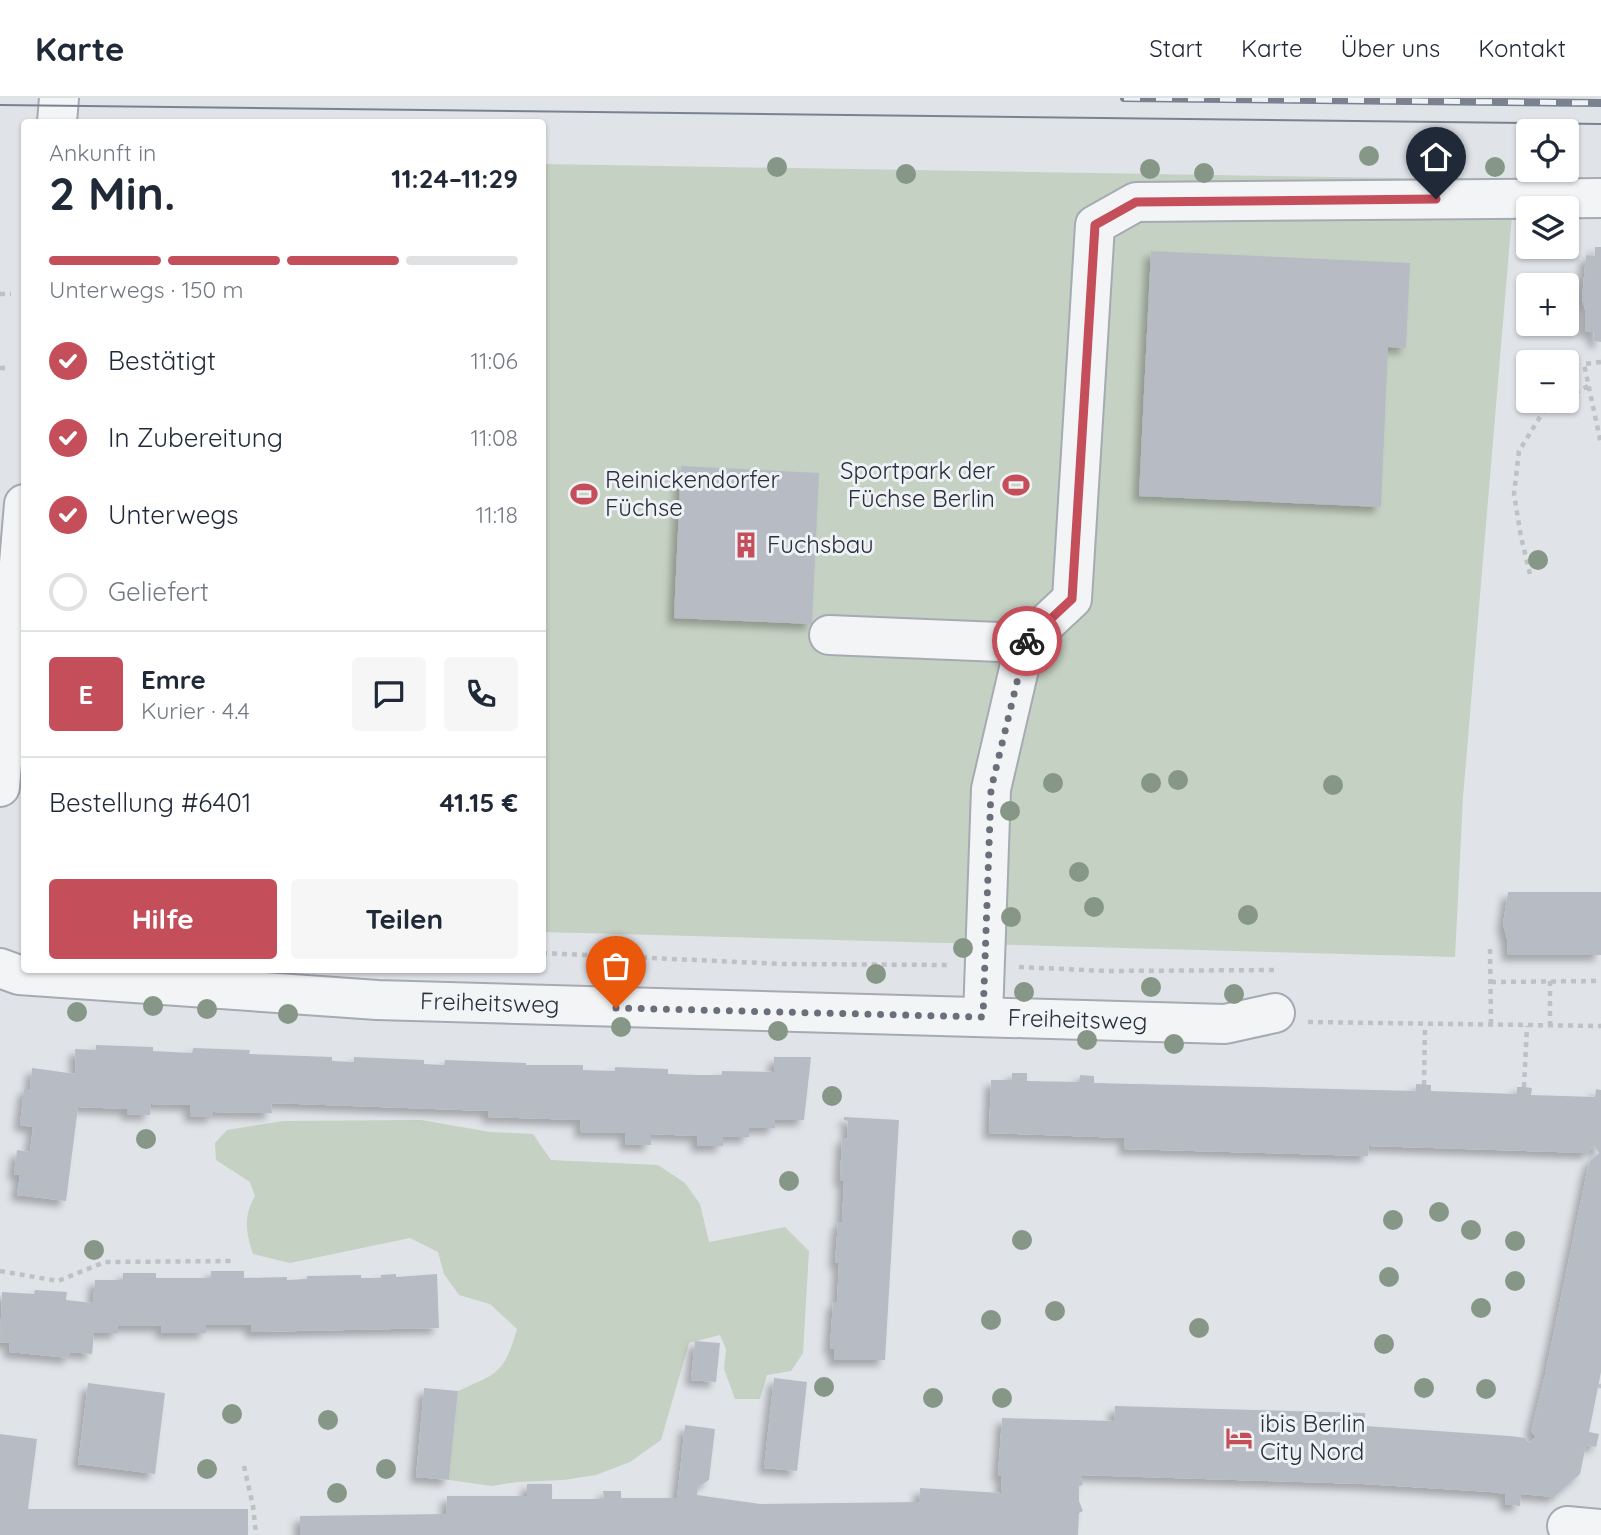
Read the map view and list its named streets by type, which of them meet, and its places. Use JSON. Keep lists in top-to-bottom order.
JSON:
{
  "streets": {
    "street": ["Freiheitsweg"]
  },
  "places": {
    "sports": ["Sportpark der Füchse Berlin", "Reinickendorfer Füchse"],
    "building": ["Fuchsbau"],
    "hotel": ["ibis Berlin City Nord"]
  },
  "page": {
    "header": "Karte",
    "nav": [
      "Start",
      "Karte",
      "Über uns",
      "Kontakt"
    ],
    "map_buttons": ["+", "−"],
    "heading": ["2 Min.", "Ankunft in", "11:24–11:29"],
    "panel": [
      "Emre",
      "Kurier · 4.4",
      "Bestellung #6401",
      "41.15 €"
    ],
    "bar": "Unterwegs · 150 m",
    "list": [
      ["Bestätigt", "11:06"],
      ["In Zubereitung", "11:08"],
      ["Unterwegs", "11:18"],
      "Geliefert"
    ],
    "round": "E",
    "buttons": ["Hilfe", "Teilen"]
  }
}
